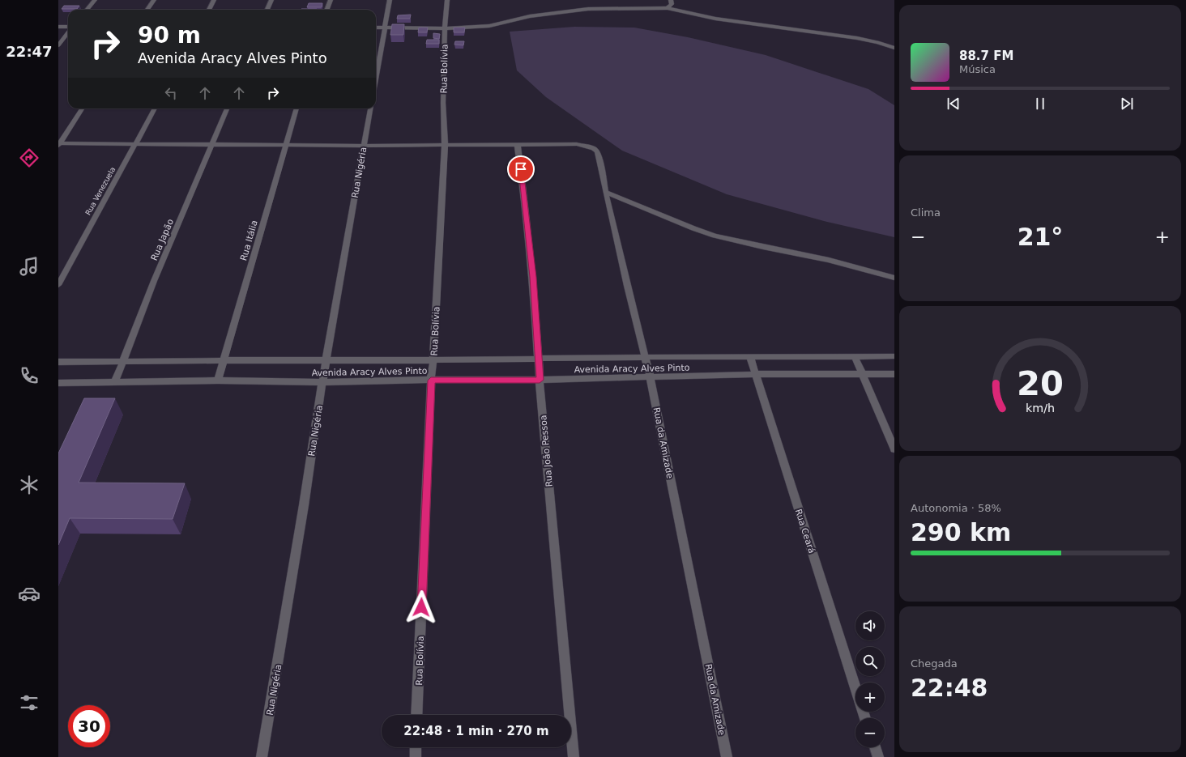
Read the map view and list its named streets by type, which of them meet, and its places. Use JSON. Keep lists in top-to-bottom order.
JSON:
{
  "streets": {
    "street": [
      "Rua Bolívia",
      "Rua Nigéria",
      "Rua Venezuela",
      "Rua Japão",
      "Rua Itália",
      "Avenida Aracy Alves Pinto",
      "Rua da Amizade",
      "Rua João Pessoa",
      "Rua Ceará"
    ]
  },
  "crossings": [
    ["Rua Bolívia", "Avenida Aracy Alves Pinto"],
    ["Rua Nigéria", "Avenida Aracy Alves Pinto"],
    ["Rua Japão", "Avenida Aracy Alves Pinto"],
    ["Rua Itália", "Avenida Aracy Alves Pinto"],
    ["Avenida Aracy Alves Pinto", "Rua da Amizade"],
    ["Avenida Aracy Alves Pinto", "Rua João Pessoa"],
    ["Avenida Aracy Alves Pinto", "Rua Ceará"],
    ["Rua da Amizade", "Rua João Pessoa"]
  ],
  "page": {
    "tabs": "22:47",
    "turn": ["90 m", "Avenida Aracy Alves Pinto"],
    "song": ["88.7 FM", "Música"],
    "tile": [
      "Clima",
      ["Autonomia · 58%", "290 km"],
      ["Chegada", "22:48"]
    ],
    "heat": ["−", "21°", "+"],
    "map_buttons": ["+", "−"],
    "limit": "30",
    "trip": "22:48 · 1 min · 270 m",
    "gauge": ["20", "km/h"]
  }
}
